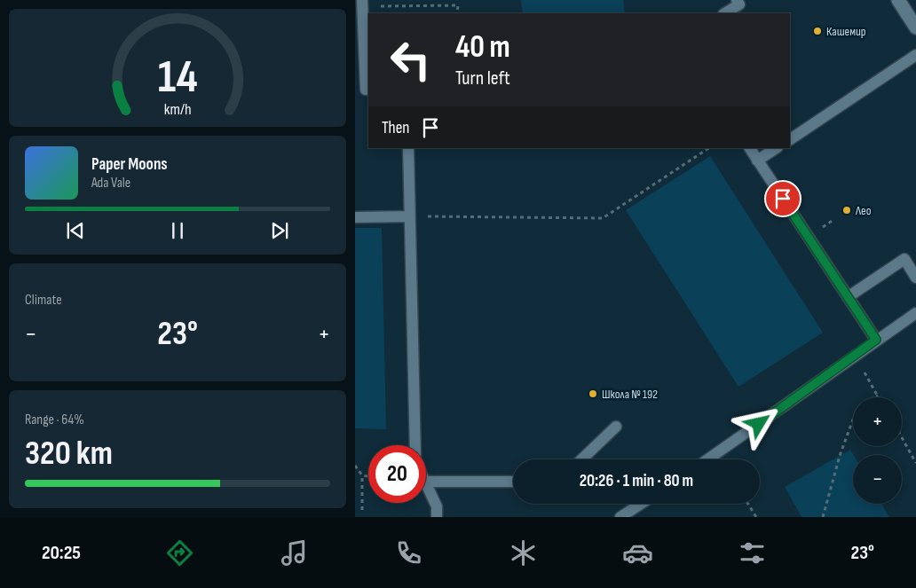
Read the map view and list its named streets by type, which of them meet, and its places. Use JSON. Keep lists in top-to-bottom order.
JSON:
{
  "places": ["Кашемир", "Лео", "Школа № 192"],
  "page": {
    "turn": ["40 m", "Turn left"],
    "then": "Then",
    "song": ["Paper Moons", "Ada Vale"],
    "tile": [
      "Climate",
      ["Range · 64%", "320 km"]
    ],
    "heat": ["−", "23°", "+"],
    "map_buttons": ["+", "−"],
    "limit": "20",
    "trip": "20:26 · 1 min · 80 m",
    "tabs": ["20:25", "23°"],
    "gauge": ["14", "km/h"]
  }
}
